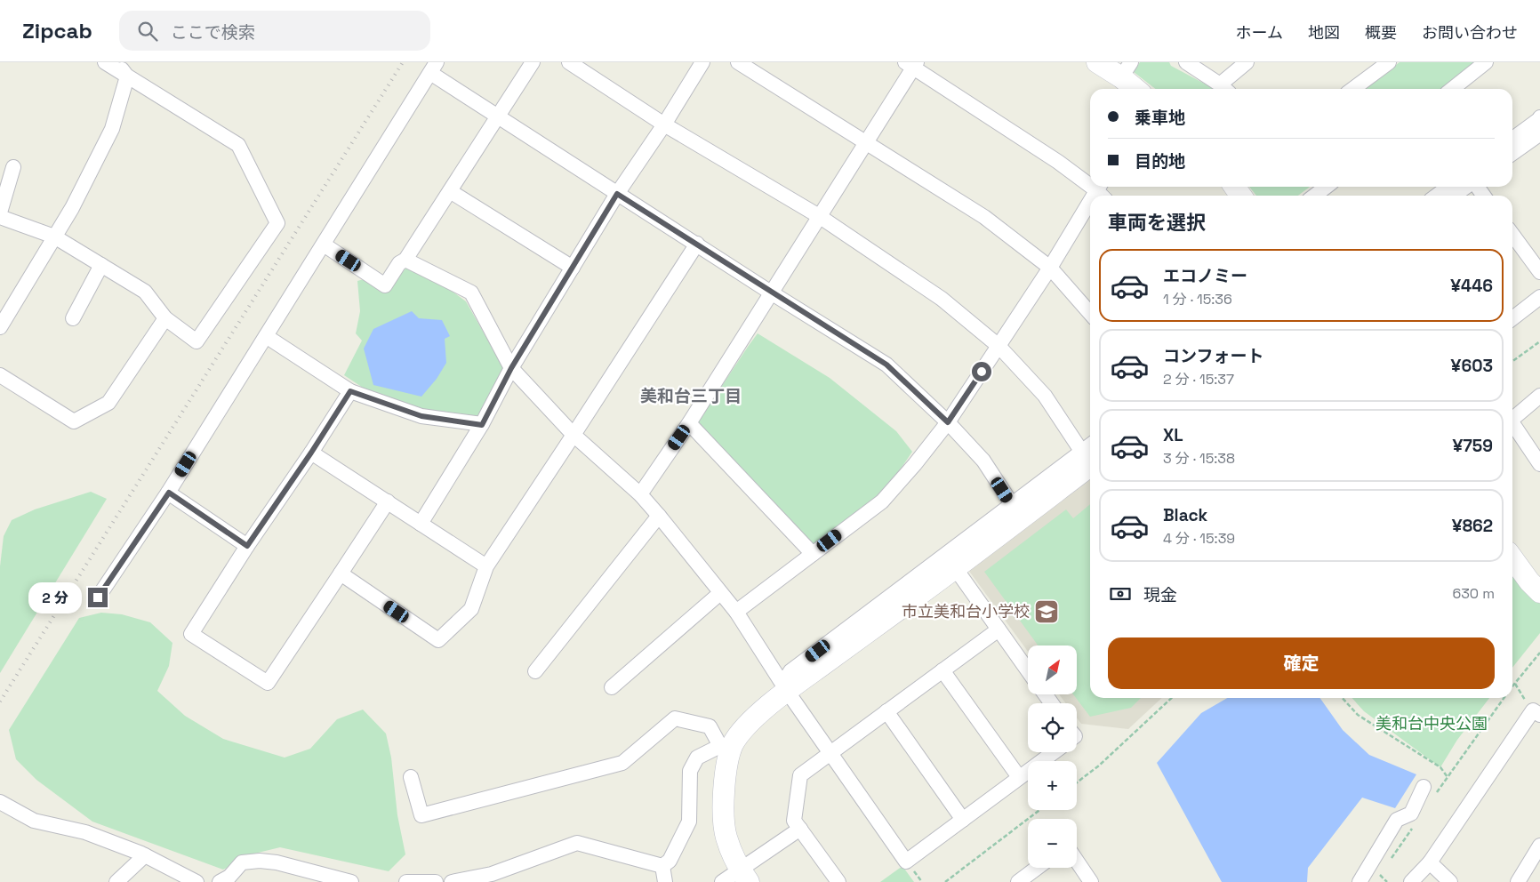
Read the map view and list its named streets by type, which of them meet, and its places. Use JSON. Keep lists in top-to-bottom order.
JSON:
{
  "districts": ["美和台三丁目"],
  "parks": ["美和台中央公園"],
  "places": {
    "school or university": ["市立美和台小学校"]
  },
  "north": "top right",
  "page": {
    "header": "Zipcab",
    "search": "ここで検索",
    "nav": [
      "ホーム",
      "地図",
      "概要",
      "お問い合わせ"
    ],
    "banner": ["乗車地", "目的地"],
    "heading": "車両を選択",
    "list": [
      {
        "name": "エコノミー",
        "note": "1 分 · 15:36",
        "value": "¥446"
      },
      {
        "name": "コンフォート",
        "note": "2 分 · 15:37",
        "value": "¥603"
      },
      {
        "name": "XL",
        "note": "3 分 · 15:38",
        "value": "¥759"
      },
      {
        "name": "Black",
        "note": "4 分 · 15:39",
        "value": "¥862"
      }
    ],
    "pay": ["現金", "630 m"],
    "bubble": "2 分",
    "buttons": "確定",
    "map_buttons": ["+", "−"]
  }
}
